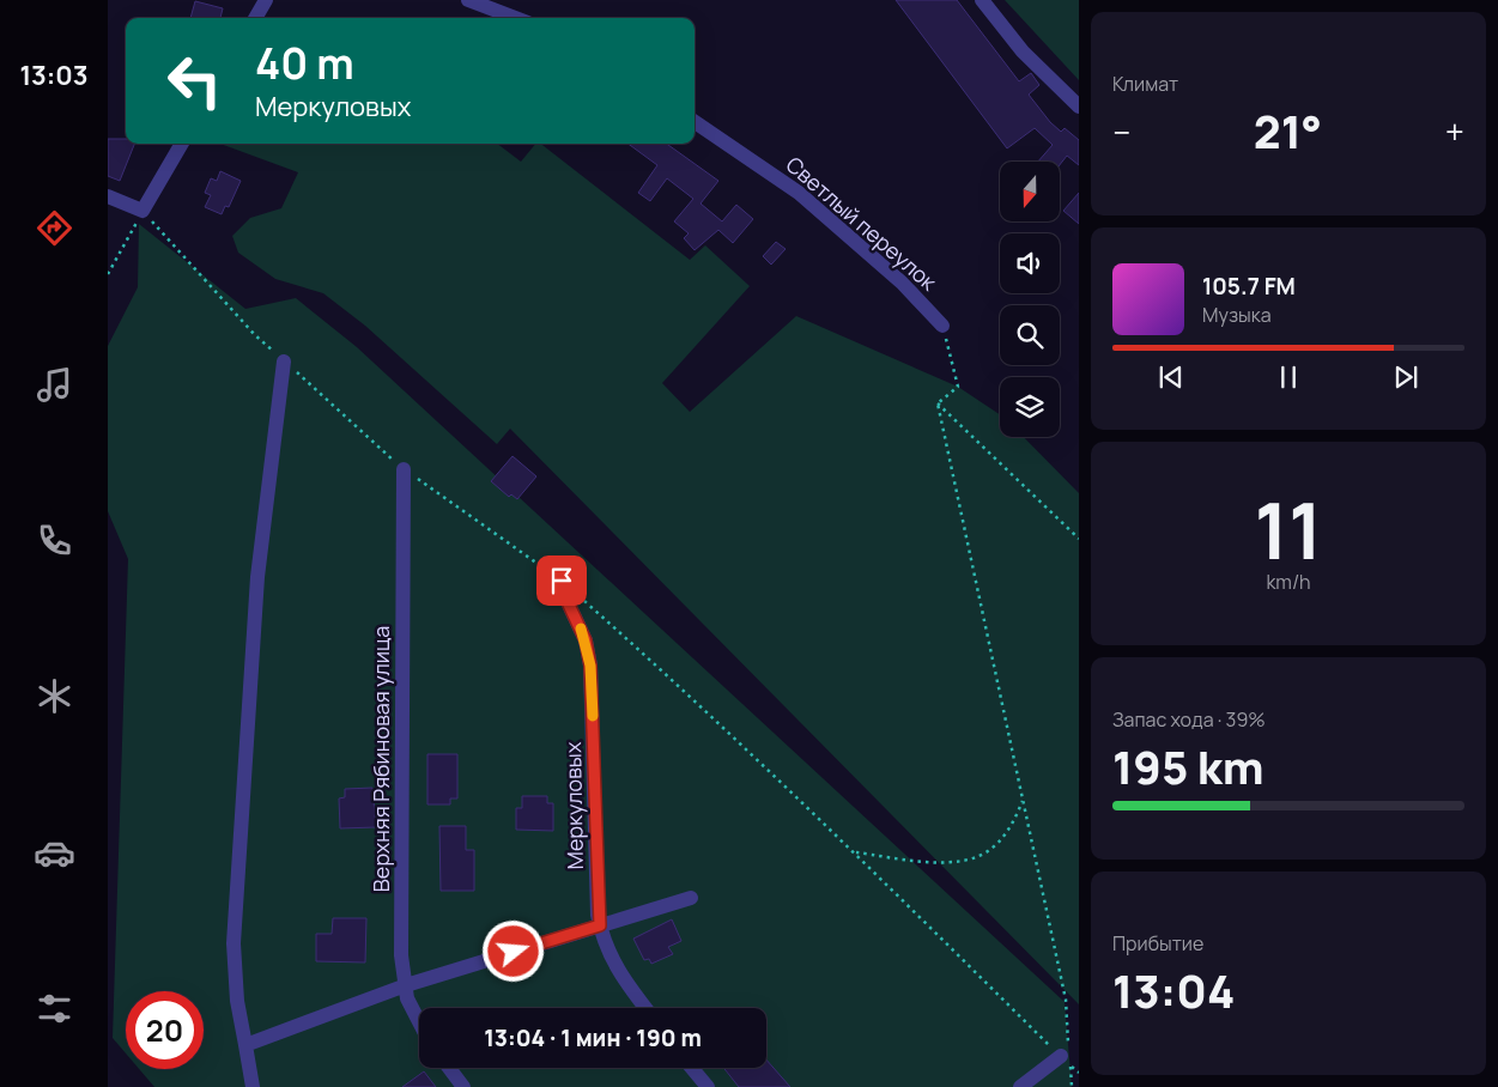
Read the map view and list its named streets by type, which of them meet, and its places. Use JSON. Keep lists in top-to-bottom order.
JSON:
{
  "streets": {
    "street": ["Светлый переулок", "Верхняя Рябиновая улица", "Меркуловых"]
  },
  "north": "bottom",
  "page": {
    "tabs": "13:03",
    "tile": [
      "Климат",
      ["11", "km/h"],
      ["Запас хода · 39%", "195 km"],
      ["Прибытие", "13:04"]
    ],
    "turn": ["40 m", "Меркуловых"],
    "heat": ["−", "21°", "+"],
    "song": ["105.7 FM", "Музыка"],
    "limit": "20",
    "trip": "13:04 · 1 мин · 190 m"
  }
}
